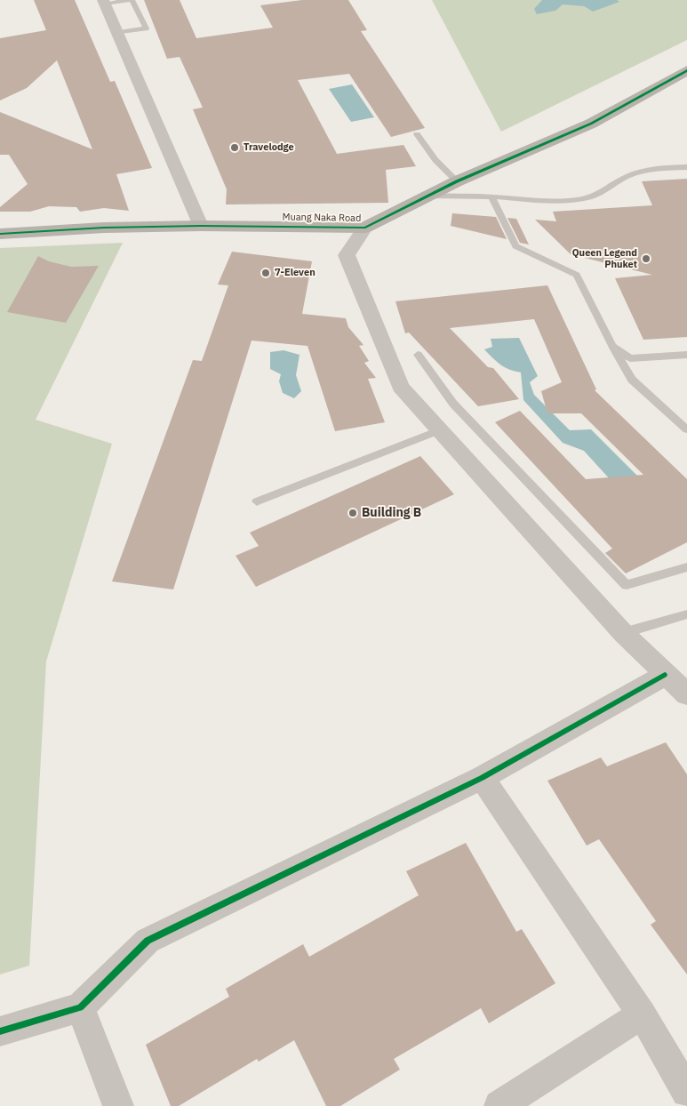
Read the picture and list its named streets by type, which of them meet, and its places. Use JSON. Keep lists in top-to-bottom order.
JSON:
{
  "streets": {
    "street": ["Muang Naka Road"]
  },
  "places": [
    "Travelodge",
    "Queen Legend Phuket",
    "7-Eleven",
    "Building B"
  ]
}
